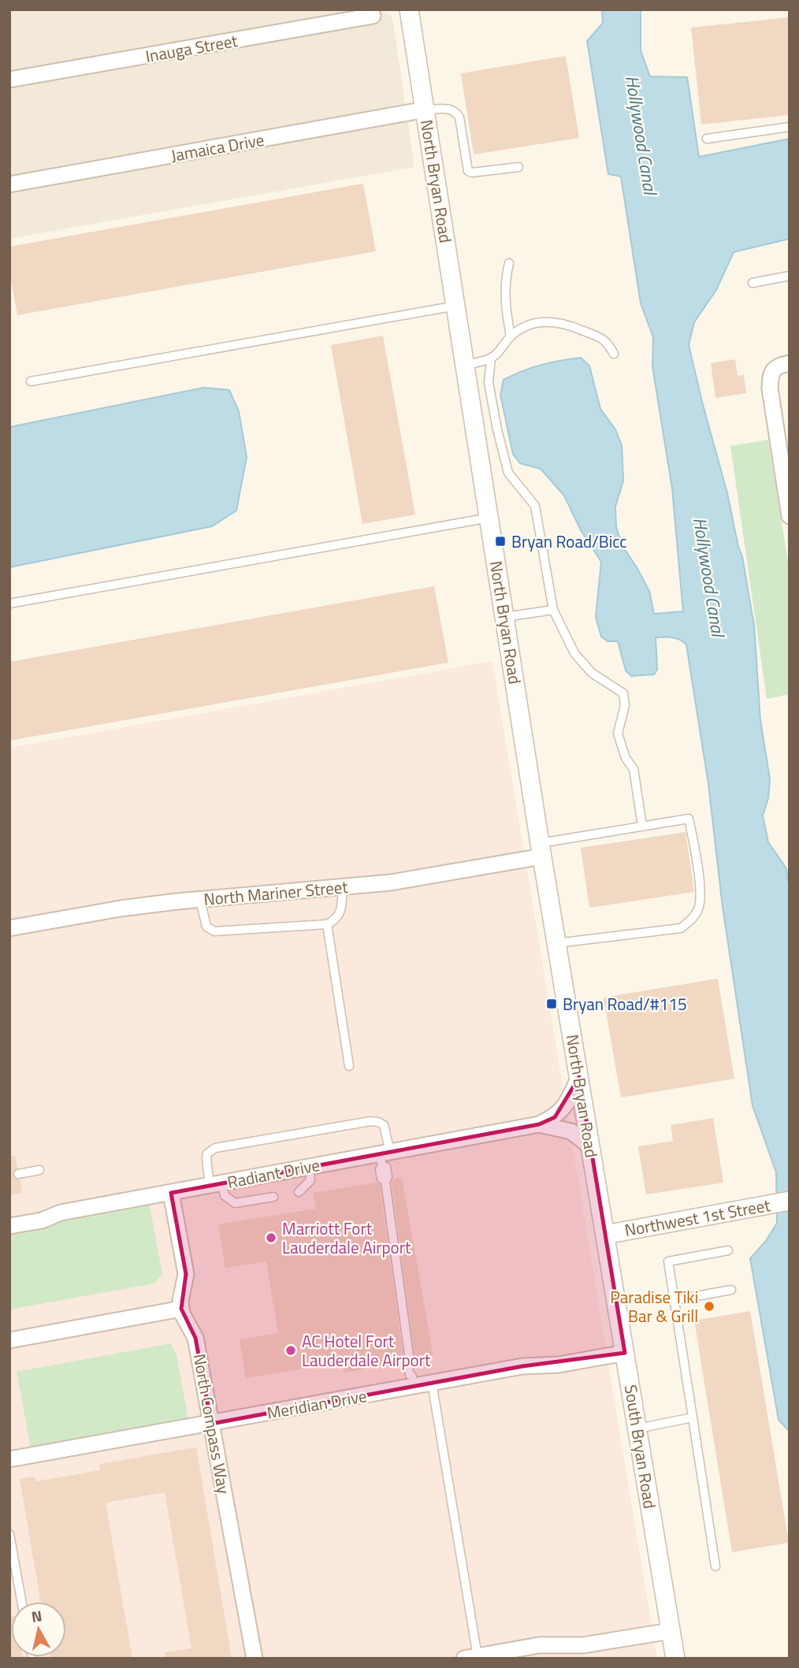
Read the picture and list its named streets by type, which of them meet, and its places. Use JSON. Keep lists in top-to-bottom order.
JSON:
{
  "streets": {
    "street": [
      "Inauga Street",
      "Jamaica Drive",
      "North Bryan Road",
      "North Mariner Street",
      "Radiant Drive",
      "Northwest 1st Street",
      "Meridian Drive",
      "North Compass Way",
      "South Bryan Road"
    ]
  },
  "crossings": [
    ["Jamaica Drive", "North Bryan Road"],
    ["North Bryan Road", "North Mariner Street"],
    ["North Bryan Road", "Radiant Drive"],
    ["North Bryan Road", "Northwest 1st Street"],
    ["North Bryan Road", "South Bryan Road"],
    ["Northwest 1st Street", "South Bryan Road"],
    ["Meridian Drive", "North Compass Way"],
    ["Meridian Drive", "South Bryan Road"]
  ],
  "water": ["Hollywood Canal"],
  "places": {
    "transit": ["Bryan Road/Bicc", "Bryan Road/#115"],
    "other": ["Marriott Fort Lauderdale Airport", "Paradise Tiki Bar & Grill", "AC Hotel Fort Lauderdale Airport"]
  },
  "north": "top"
}
